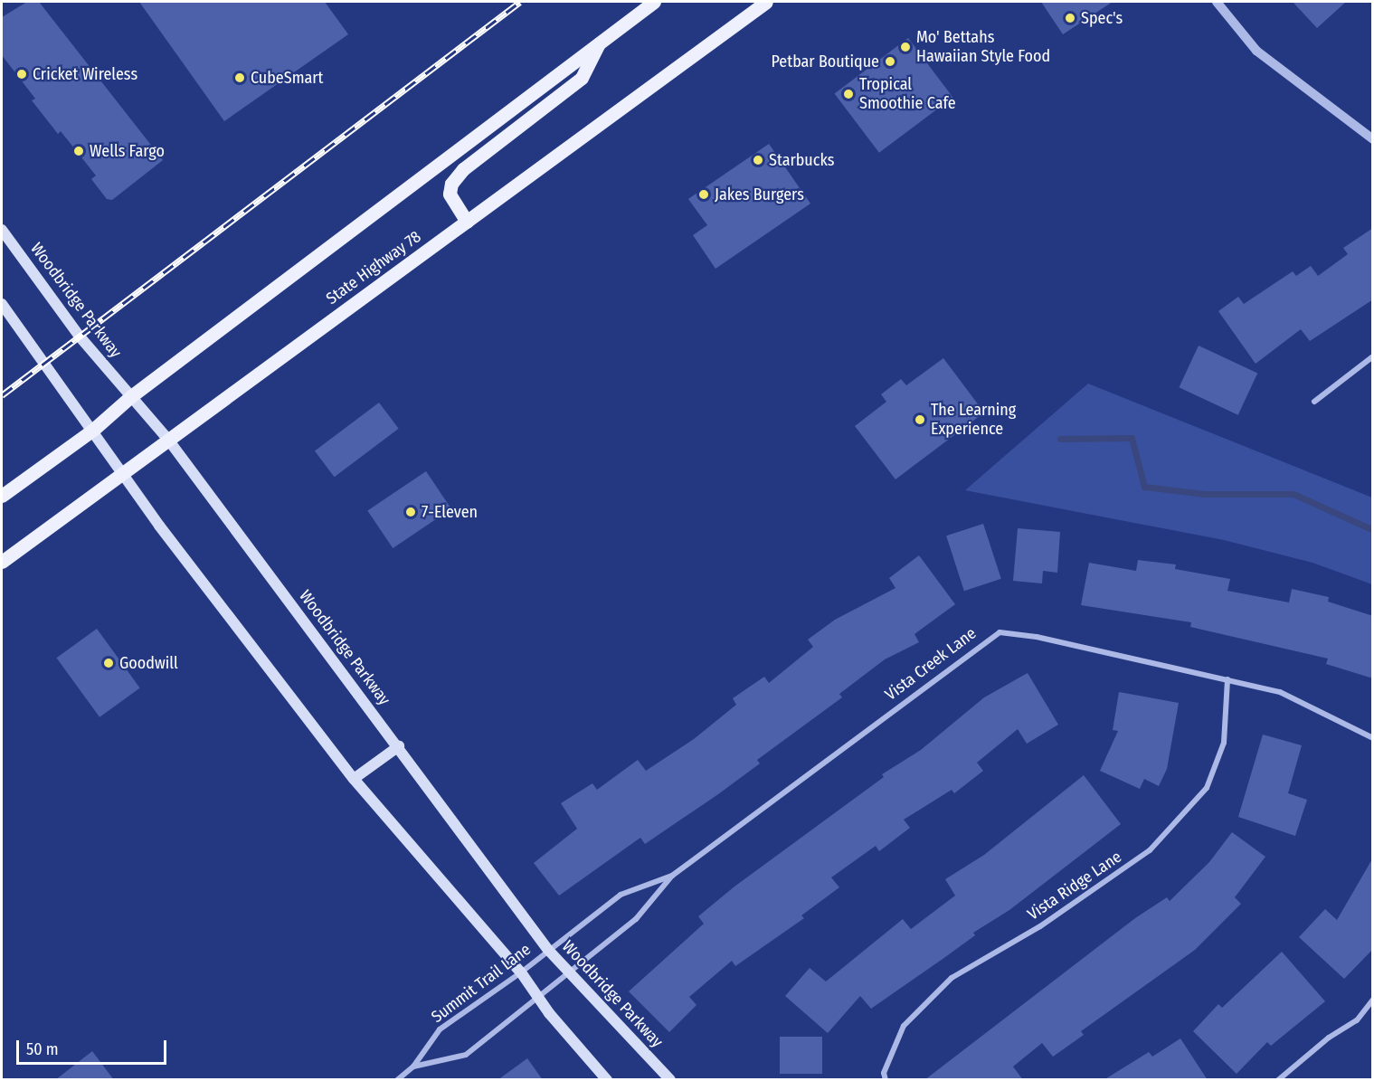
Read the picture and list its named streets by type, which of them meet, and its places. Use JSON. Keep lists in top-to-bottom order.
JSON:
{
  "streets": {
    "main road": ["State Highway 78", "Woodbridge Parkway"],
    "street": ["Vista Creek Lane", "Vista Ridge Lane", "Summit Trail Lane"]
  },
  "crossings": [
    ["State Highway 78", "Woodbridge Parkway"],
    ["Woodbridge Parkway", "Vista Creek Lane"],
    ["Woodbridge Parkway", "Summit Trail Lane"],
    ["Vista Creek Lane", "Vista Ridge Lane"],
    ["Vista Creek Lane", "Summit Trail Lane"]
  ],
  "places": [
    "Spec's",
    "Mo' Bettahs Hawaiian Style Food",
    "Petbar Boutique",
    "Cricket Wireless",
    "CubeSmart",
    "Tropical Smoothie Cafe",
    "Wells Fargo",
    "Starbucks",
    "Jakes Burgers",
    "The Learning Experience",
    "7-Eleven",
    "Goodwill"
  ],
  "scale_bar": "50 m"
}
